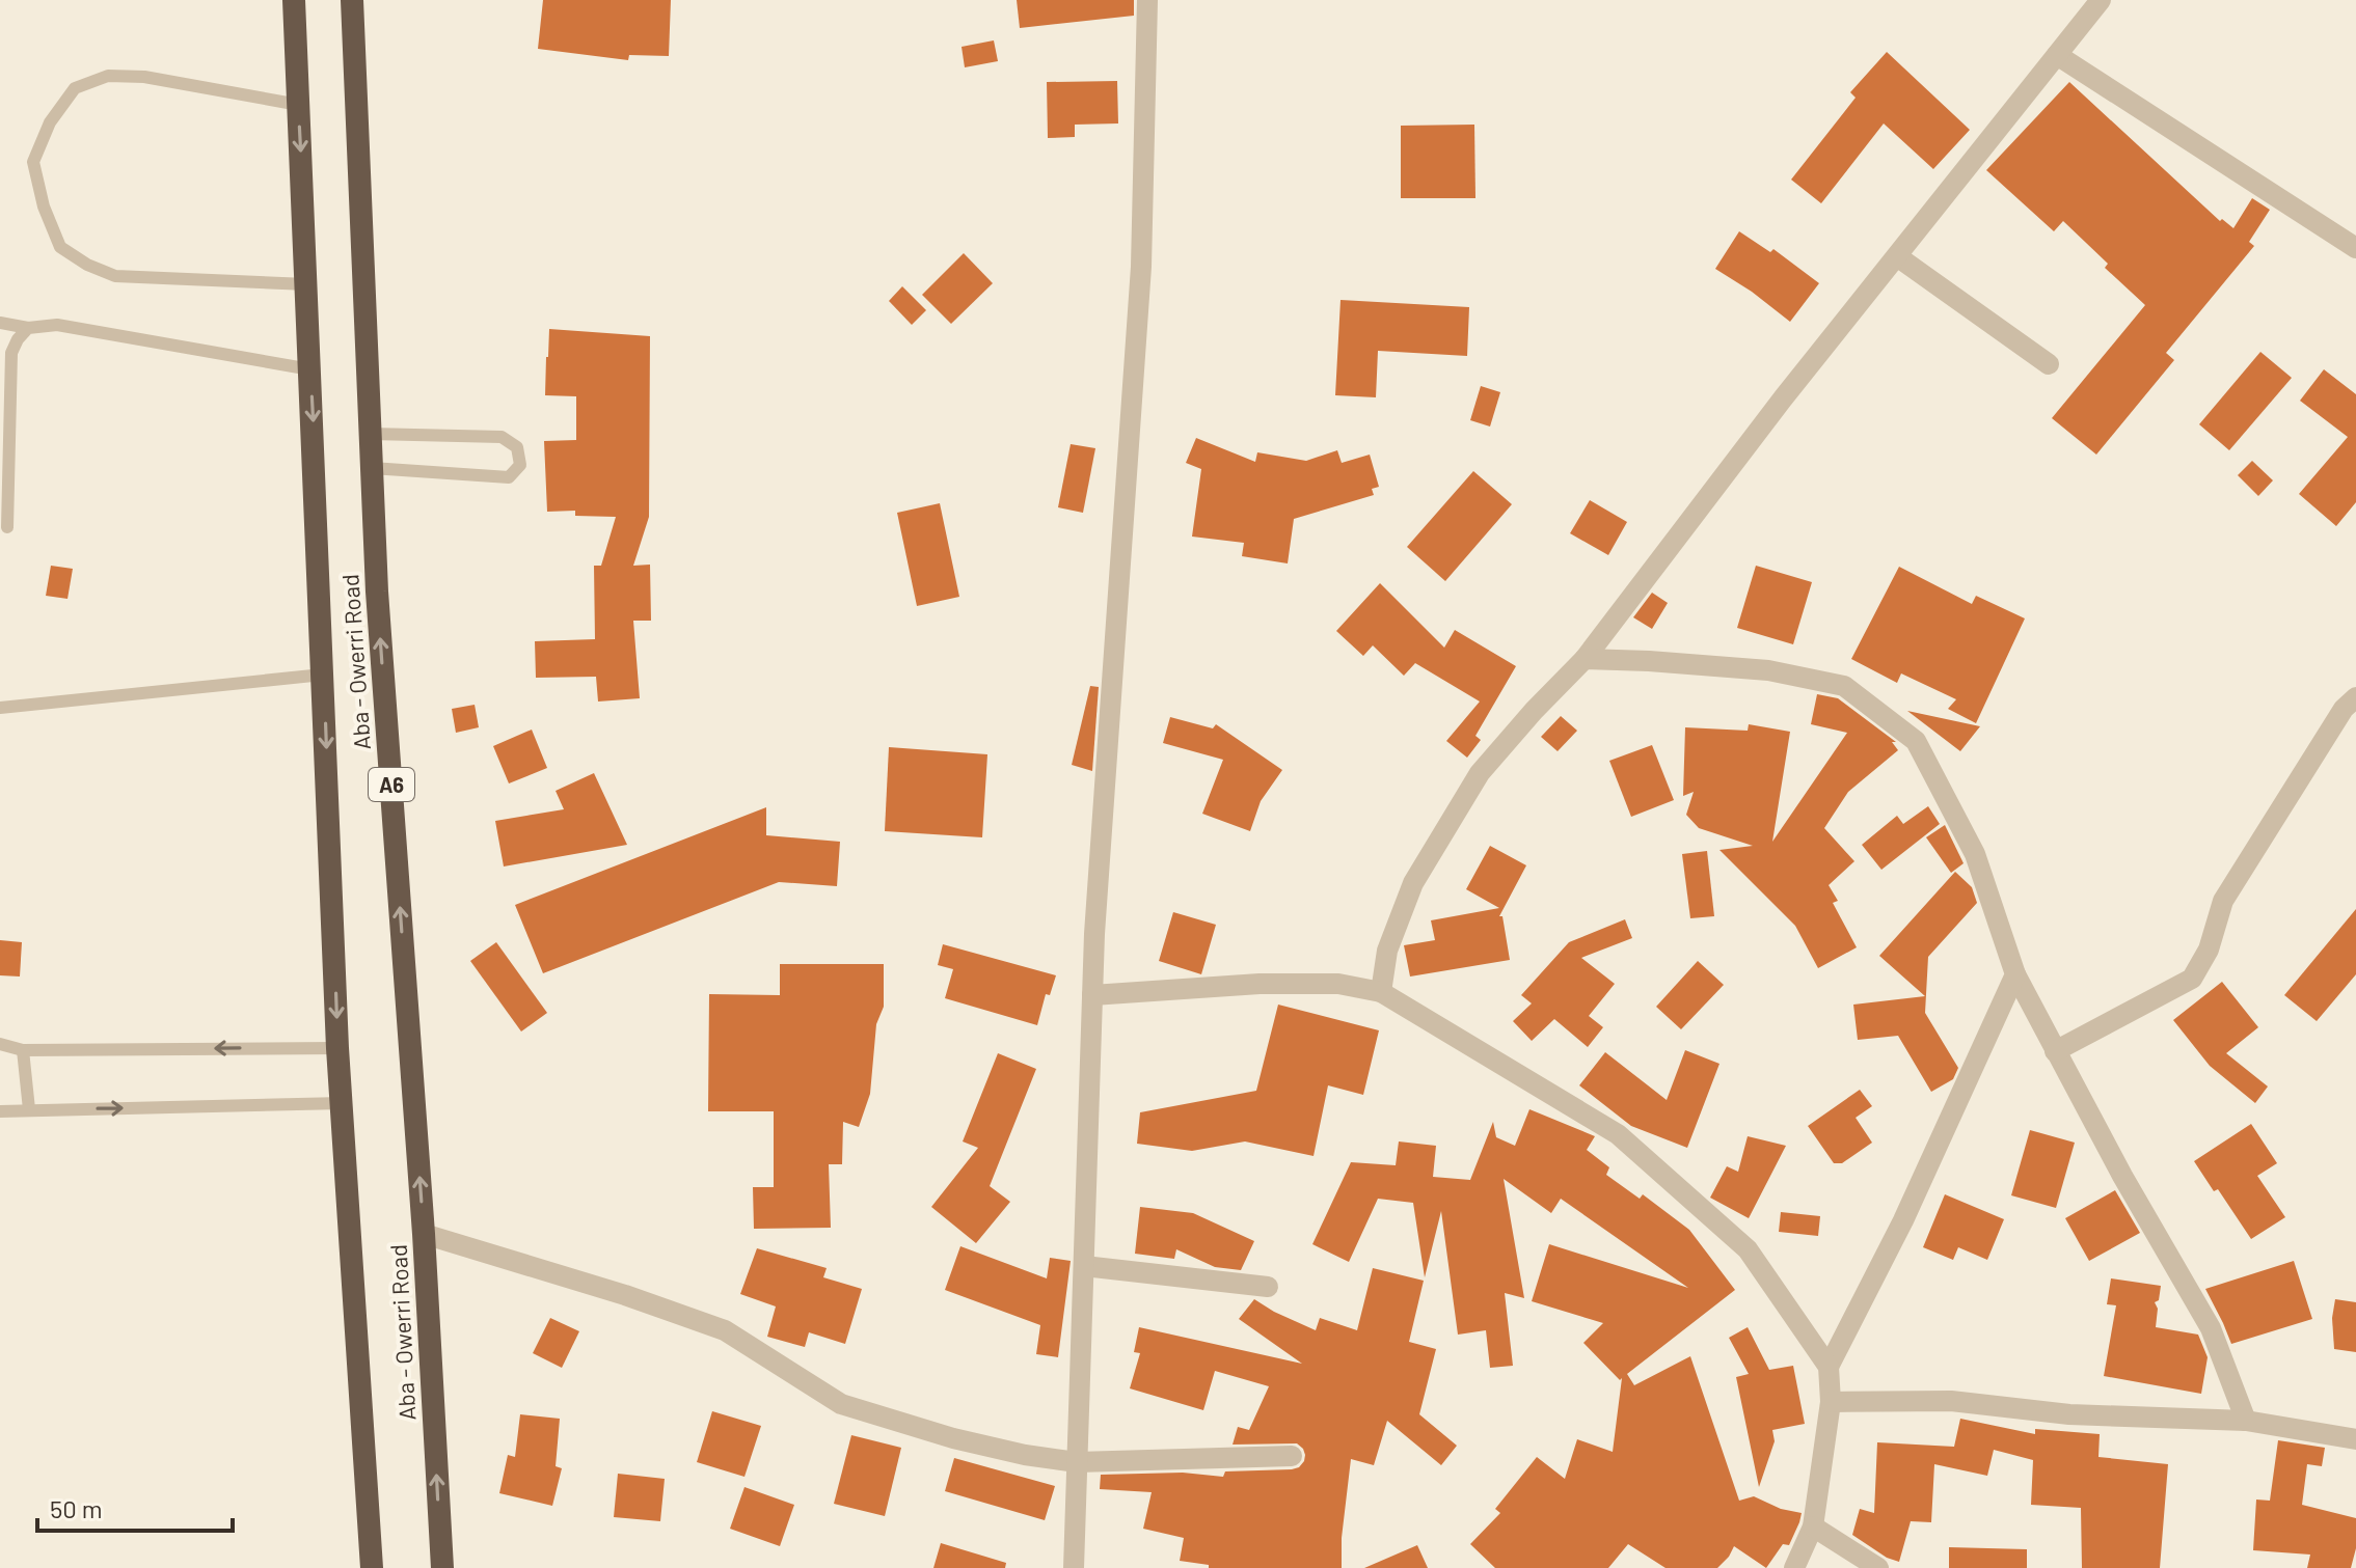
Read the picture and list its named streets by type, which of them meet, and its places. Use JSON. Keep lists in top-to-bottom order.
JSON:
{
  "streets": {
    "highway": ["Aba - Owerri Road", "A6"]
  },
  "scale_bar": "50 m"
}
